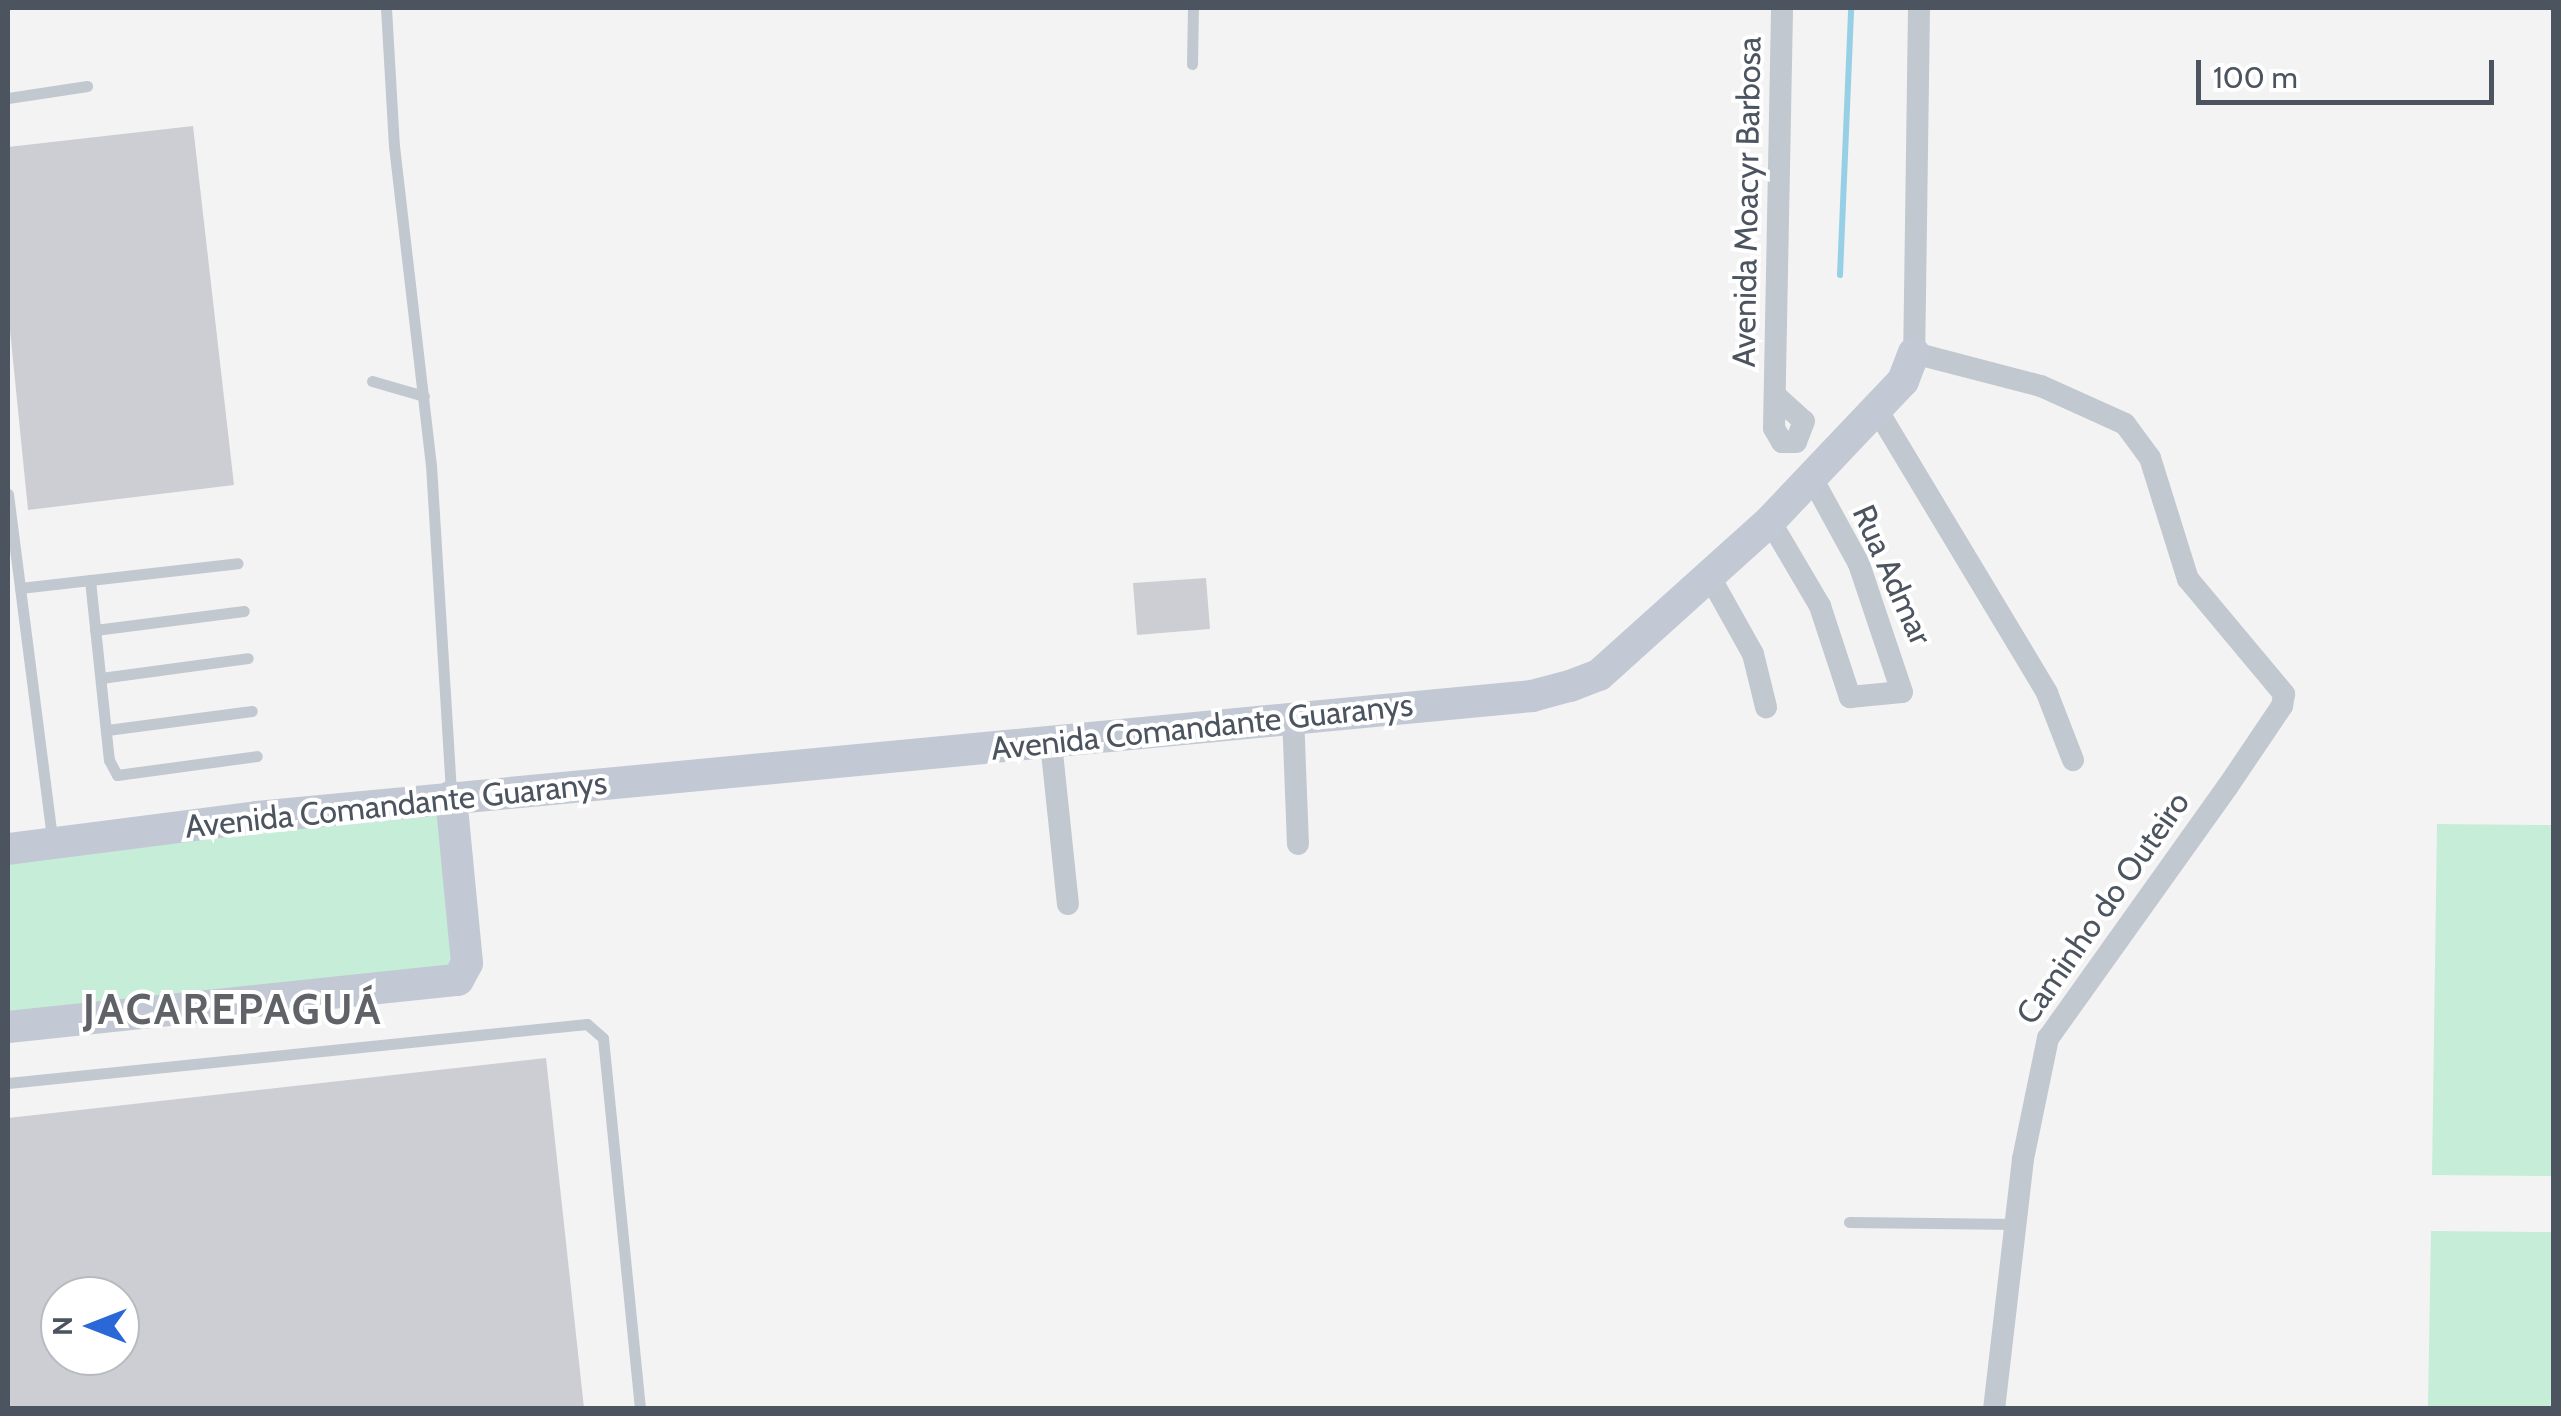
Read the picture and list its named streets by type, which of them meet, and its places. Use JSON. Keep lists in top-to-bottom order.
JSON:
{
  "streets": {
    "street": [
      "Avenida Moacyr Barbosa",
      "Rua Admar",
      "Avenida Comandante Guaranys",
      "Caminho do Outeiro"
    ]
  },
  "crossings": [
    ["Rua Admar", "Avenida Comandante Guaranys"],
    ["Avenida Comandante Guaranys", "Caminho do Outeiro"]
  ],
  "districts": ["JACAREPAGUÁ"],
  "scale_bar": "100 m",
  "north": "left"
}
